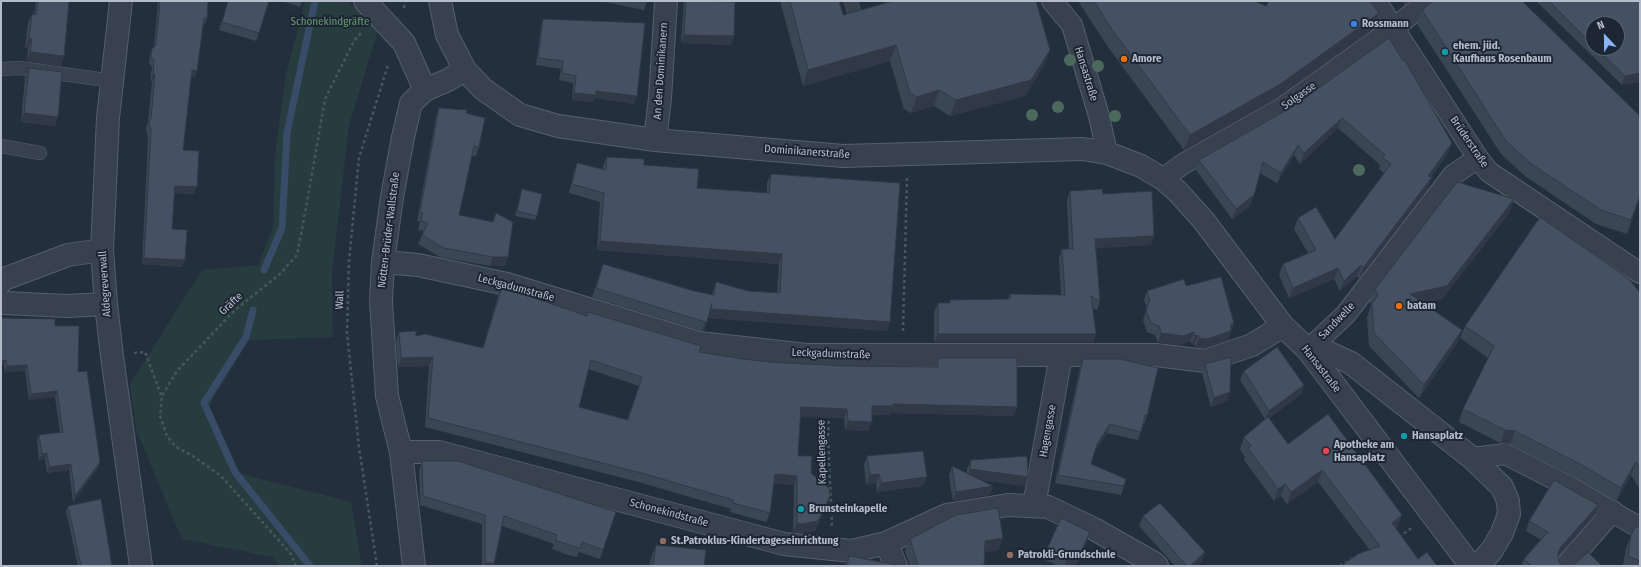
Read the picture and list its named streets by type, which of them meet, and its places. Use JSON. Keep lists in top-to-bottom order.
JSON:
{
  "streets": {
    "street": [
      "An den Dominikanern",
      "Hansastraße",
      "Solgasse",
      "Brüderstraße",
      "Dominikanerstraße",
      "Nötten-Brüder-Wallstraße",
      "Aldegreverwall",
      "Leckgadumstraße",
      "Sandwelle",
      "Hagengasse",
      "Schonekindstraße"
    ],
    "path": ["Wall", "Gräfte", "Kapellengasse"]
  },
  "crossings": [
    ["An den Dominikanern", "Dominikanerstraße"],
    ["Hansastraße", "Solgasse"],
    ["Hansastraße", "Dominikanerstraße"],
    ["Hansastraße", "Leckgadumstraße"],
    ["Hansastraße", "Sandwelle"],
    ["Solgasse", "Brüderstraße"],
    ["Solgasse", "Dominikanerstraße"],
    ["Brüderstraße", "Sandwelle"],
    ["Dominikanerstraße", "Nötten-Brüder-Wallstraße"],
    ["Nötten-Brüder-Wallstraße", "Leckgadumstraße"],
    ["Nötten-Brüder-Wallstraße", "Schonekindstraße"],
    ["Leckgadumstraße", "Hagengasse"],
    ["Hagengasse", "Schonekindstraße"],
    ["Kapellengasse", "Schonekindstraße"]
  ],
  "parks": ["Schonekindgräfte"],
  "places": [
    "Rossmann",
    "ehem. jüd. Kaufhaus Rosenbaum",
    "Amore",
    "batam",
    "Hansaplatz",
    "Apotheke am Hansaplatz",
    "Brunsteinkapelle",
    "St.Patroklus-Kindertageseinrichtung",
    "Patrokli-Grundschule"
  ],
  "north": "top"
}
